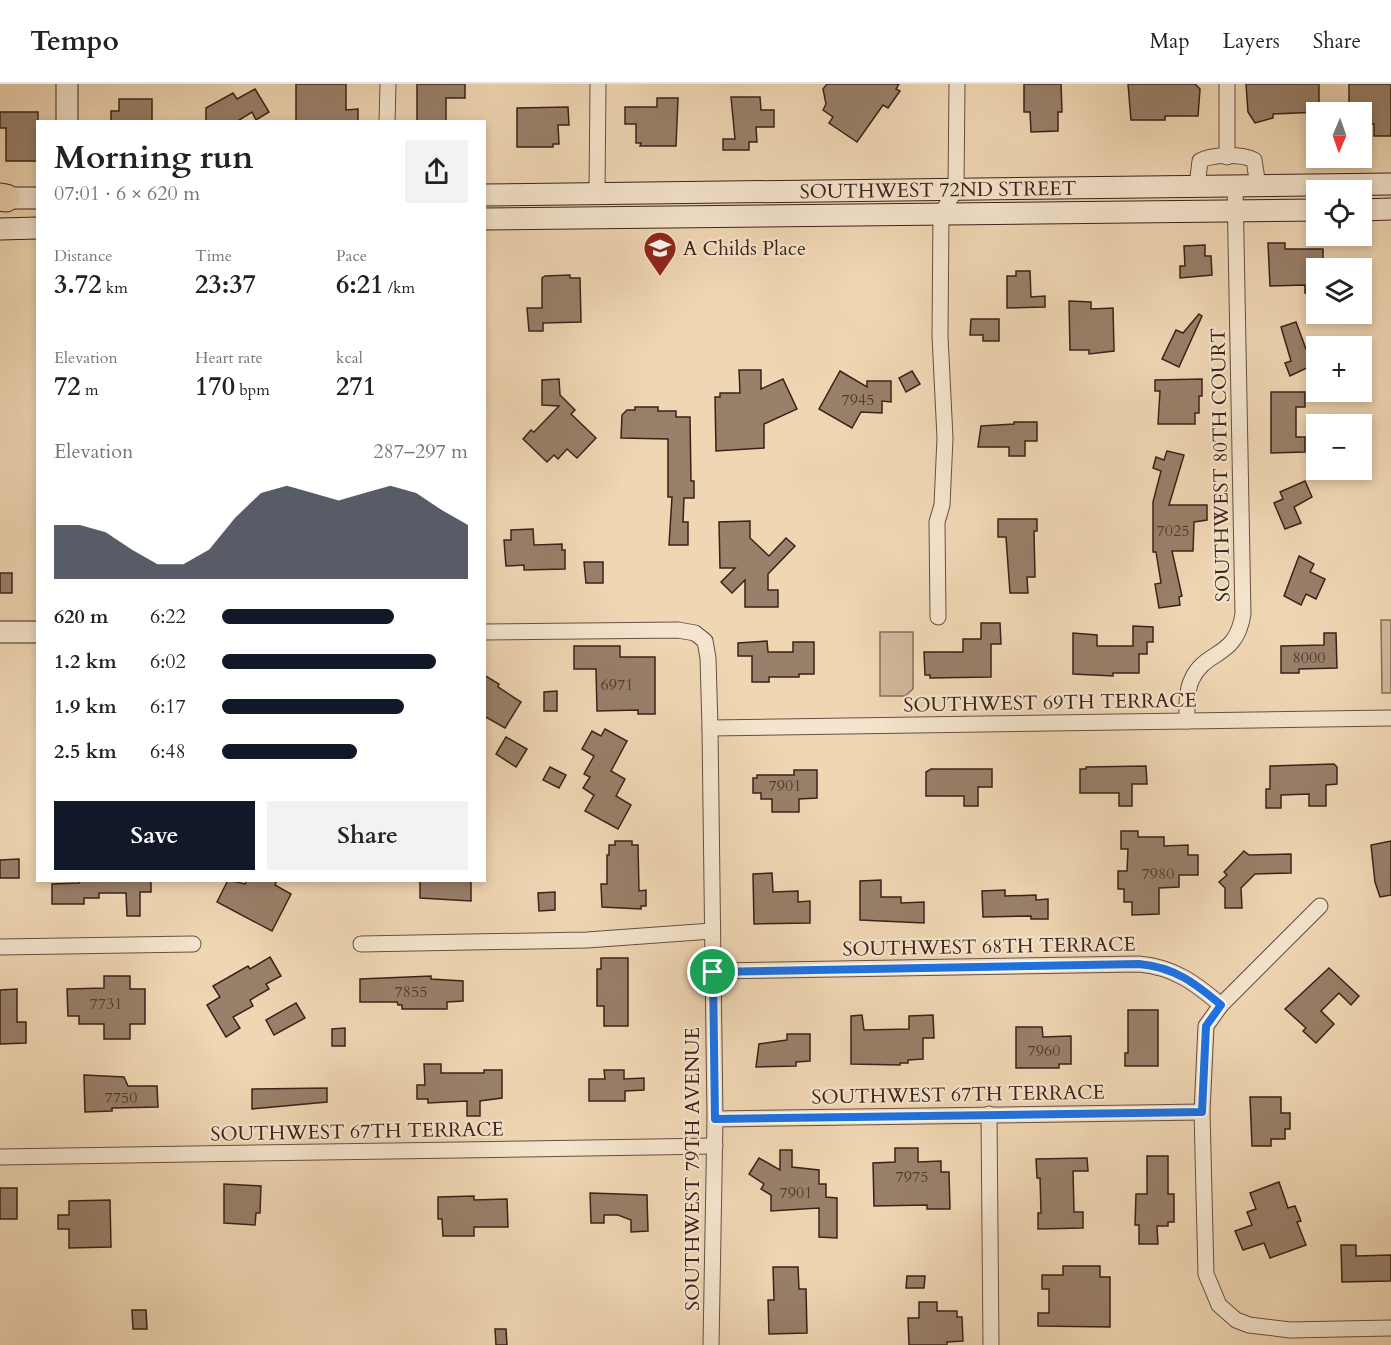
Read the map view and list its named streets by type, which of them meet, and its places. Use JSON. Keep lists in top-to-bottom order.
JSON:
{
  "streets": {
    "main road": ["SOUTHWEST 72ND STREET"],
    "street": [
      "SOUTHWEST 80TH COURT",
      "SOUTHWEST 69TH TERRACE",
      "SOUTHWEST 68TH TERRACE",
      "SOUTHWEST 67TH TERRACE",
      "SOUTHWEST 79TH AVENUE"
    ]
  },
  "crossings": [
    ["SOUTHWEST 72ND STREET", "SOUTHWEST 80TH COURT"],
    ["SOUTHWEST 80TH COURT", "SOUTHWEST 69TH TERRACE"],
    ["SOUTHWEST 69TH TERRACE", "SOUTHWEST 79TH AVENUE"],
    ["SOUTHWEST 68TH TERRACE", "SOUTHWEST 79TH AVENUE"],
    ["SOUTHWEST 67TH TERRACE", "SOUTHWEST 79TH AVENUE"]
  ],
  "places": {
    "school or university": ["A Childs Place"]
  },
  "house_numbers": [
    "7945",
    "7025",
    "8000",
    "6971",
    "7901",
    "7980",
    "7855",
    "7731",
    "7960",
    "7750",
    "7975",
    "7901"
  ],
  "north": "bottom",
  "page": {
    "header": "Tempo",
    "nav": ["Map", "Layers", "Share"],
    "map_buttons": ["+", "−"],
    "heading": ["Morning run", "07:01 · 6 × 620 m"],
    "stats": [
      ["Distance", "3.72 km"],
      ["Time", "23:37"],
      ["Pace", "6:21 /km"],
      ["Elevation", "72 m"],
      ["Heart rate", "170 bpm"],
      ["kcal", "271"]
    ],
    "chart": ["Elevation", "287–297 m"],
    "list": [
      {
        "name": "620 m",
        "note": "6:22"
      },
      {
        "name": "1.2 km",
        "note": "6:02"
      },
      {
        "name": "1.9 km",
        "note": "6:17"
      },
      {
        "name": "2.5 km",
        "note": "6:48"
      }
    ],
    "buttons": ["Save", "Share"]
  }
}
